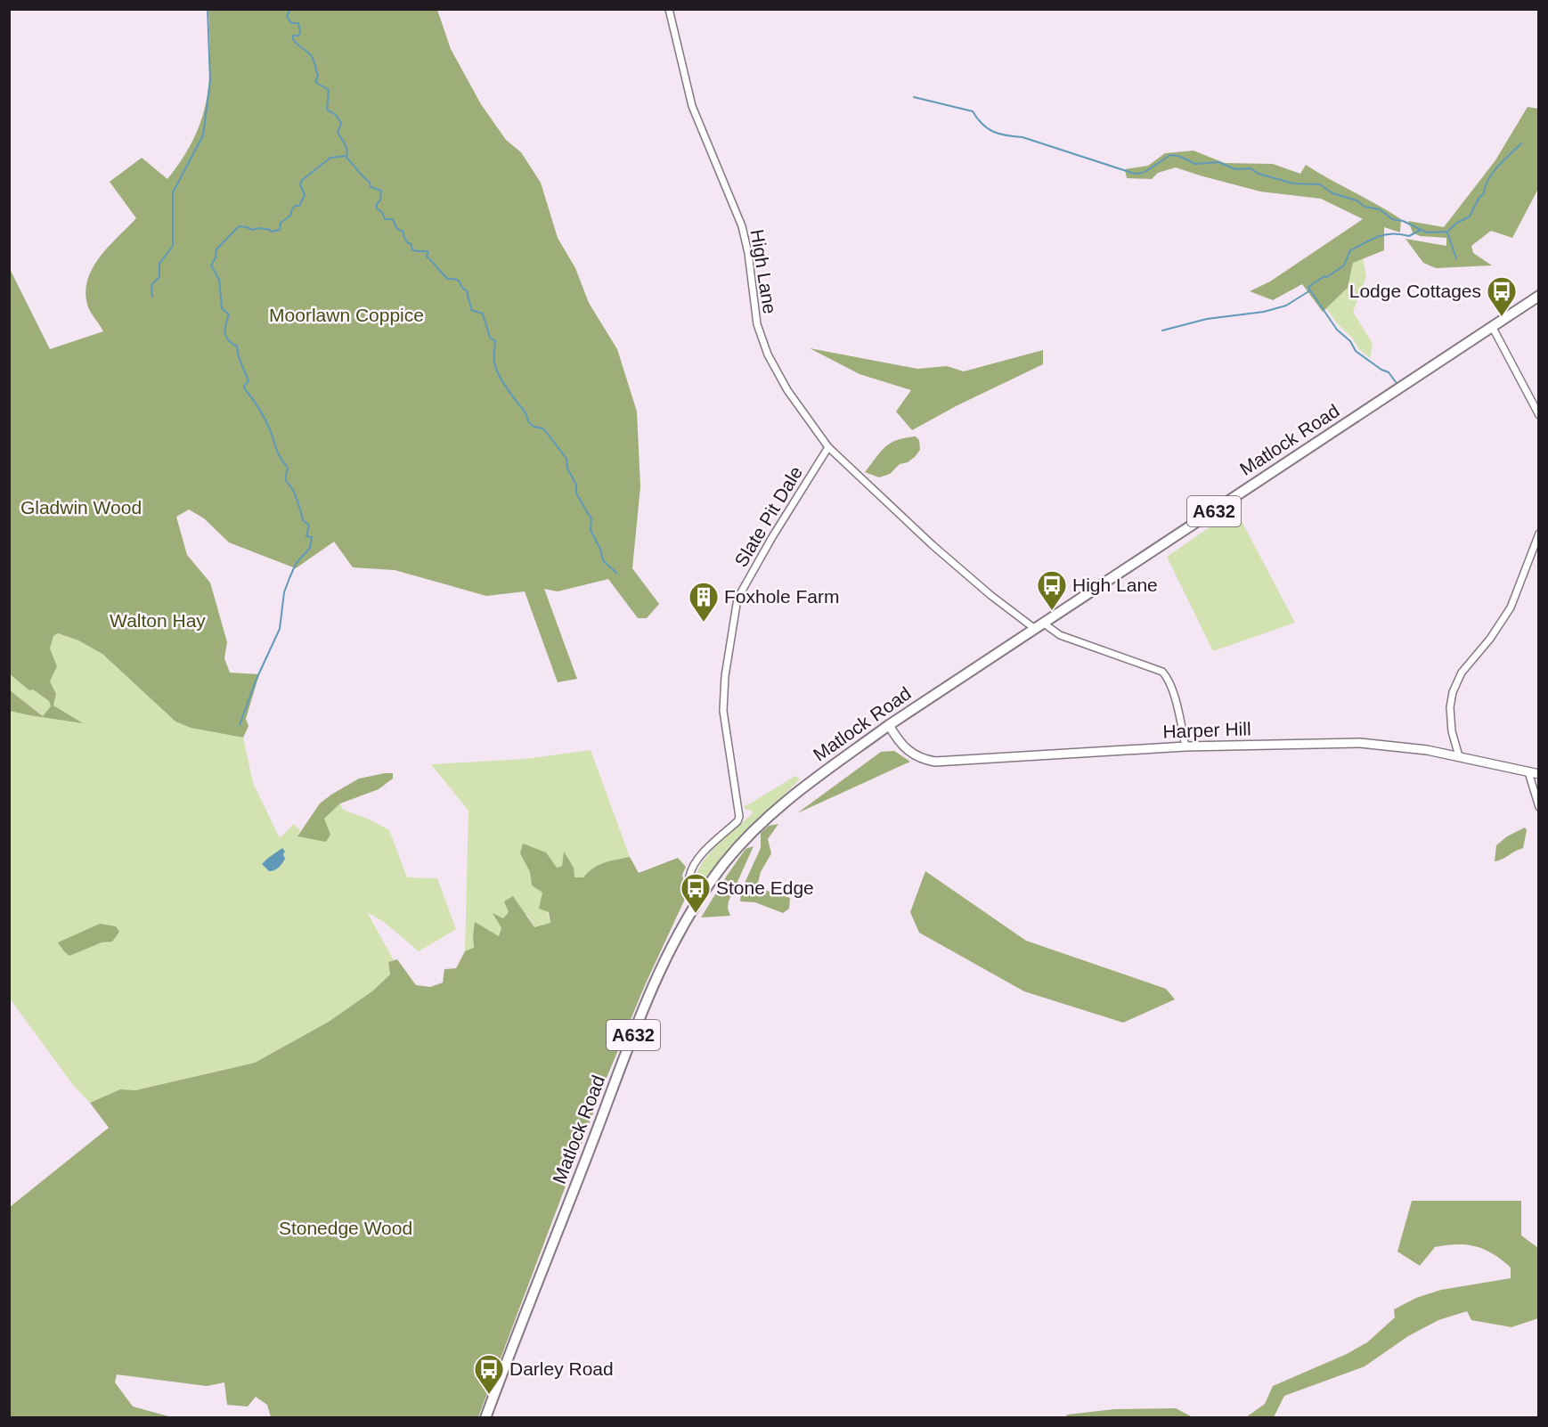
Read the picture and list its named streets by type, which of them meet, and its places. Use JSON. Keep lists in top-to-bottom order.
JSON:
{
  "streets": {
    "main road": ["Matlock Road", "A632"],
    "street": ["High Lane", "Slate Pit Dale", "Harper Hill"]
  },
  "crossings": [
    ["High Lane", "Matlock Road"],
    ["High Lane", "Slate Pit Dale"],
    ["High Lane", "Harper Hill"],
    ["Matlock Road", "Slate Pit Dale"],
    ["Matlock Road", "Harper Hill"]
  ],
  "parks": [
    "Moorlawn Coppice",
    "Gladwin Wood",
    "Walton Hay",
    "Stonedge Wood"
  ],
  "places": {
    "bus stop": [
      "Lodge Cottages",
      "High Lane",
      "Stone Edge",
      "Darley Road"
    ],
    "building": ["Foxhole Farm"]
  }
}
